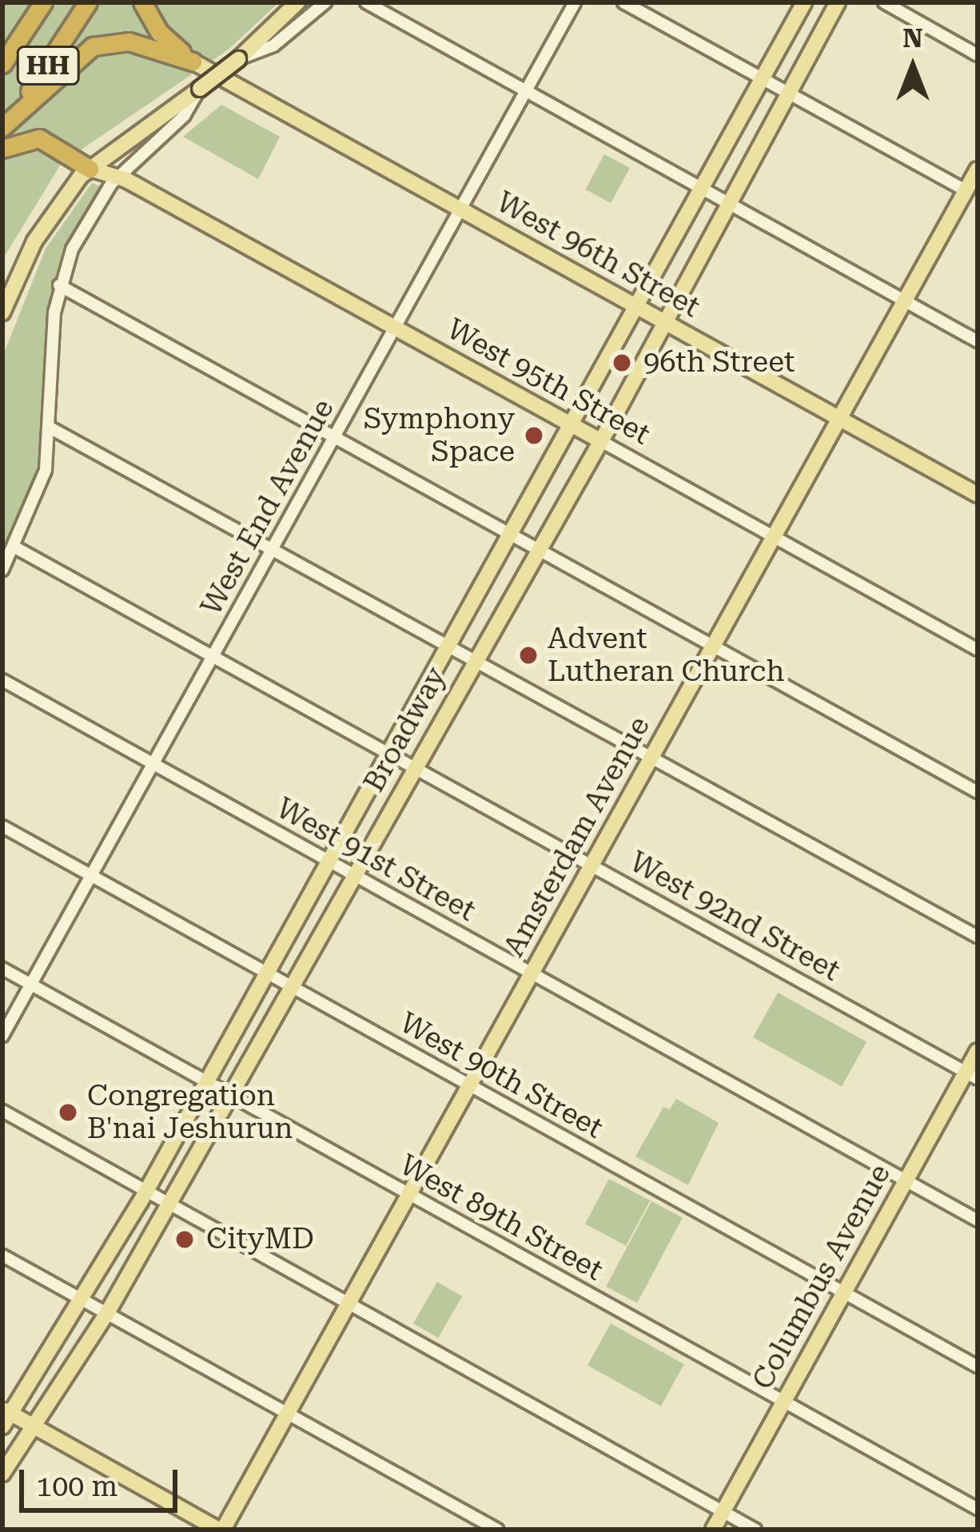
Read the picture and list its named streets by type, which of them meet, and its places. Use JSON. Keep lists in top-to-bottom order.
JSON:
{
  "streets": {
    "highway": ["HH"],
    "main road": [
      "West 96th Street",
      "West 95th Street",
      "Broadway",
      "Amsterdam Avenue",
      "Columbus Avenue"
    ],
    "street": [
      "West End Avenue",
      "West 91st Street",
      "West 92nd Street",
      "West 90th Street",
      "West 89th Street"
    ]
  },
  "crossings": [
    ["West 96th Street", "West End Avenue"],
    ["West 96th Street", "Broadway"],
    ["West 96th Street", "Amsterdam Avenue"],
    ["West 95th Street", "West End Avenue"],
    ["West 95th Street", "Broadway"],
    ["West 95th Street", "Amsterdam Avenue"],
    ["West End Avenue", "West 91st Street"],
    ["West End Avenue", "West 92nd Street"],
    ["West End Avenue", "West 90th Street"],
    ["West End Avenue", "West 89th Street"],
    ["Broadway", "West 91st Street"],
    ["Broadway", "West 92nd Street"],
    ["Broadway", "West 90th Street"],
    ["Broadway", "West 89th Street"],
    ["Amsterdam Avenue", "West 91st Street"],
    ["Amsterdam Avenue", "West 92nd Street"],
    ["Amsterdam Avenue", "West 90th Street"],
    ["Amsterdam Avenue", "West 89th Street"],
    ["West 91st Street", "Columbus Avenue"],
    ["West 92nd Street", "Columbus Avenue"],
    ["West 90th Street", "Columbus Avenue"],
    ["West 89th Street", "Columbus Avenue"]
  ],
  "places": [
    "96th Street",
    "Symphony Space",
    "Advent Lutheran Church",
    "Congregation B'nai Jeshurun",
    "CityMD"
  ],
  "scale_bar": "100 m",
  "north": "top"
}
